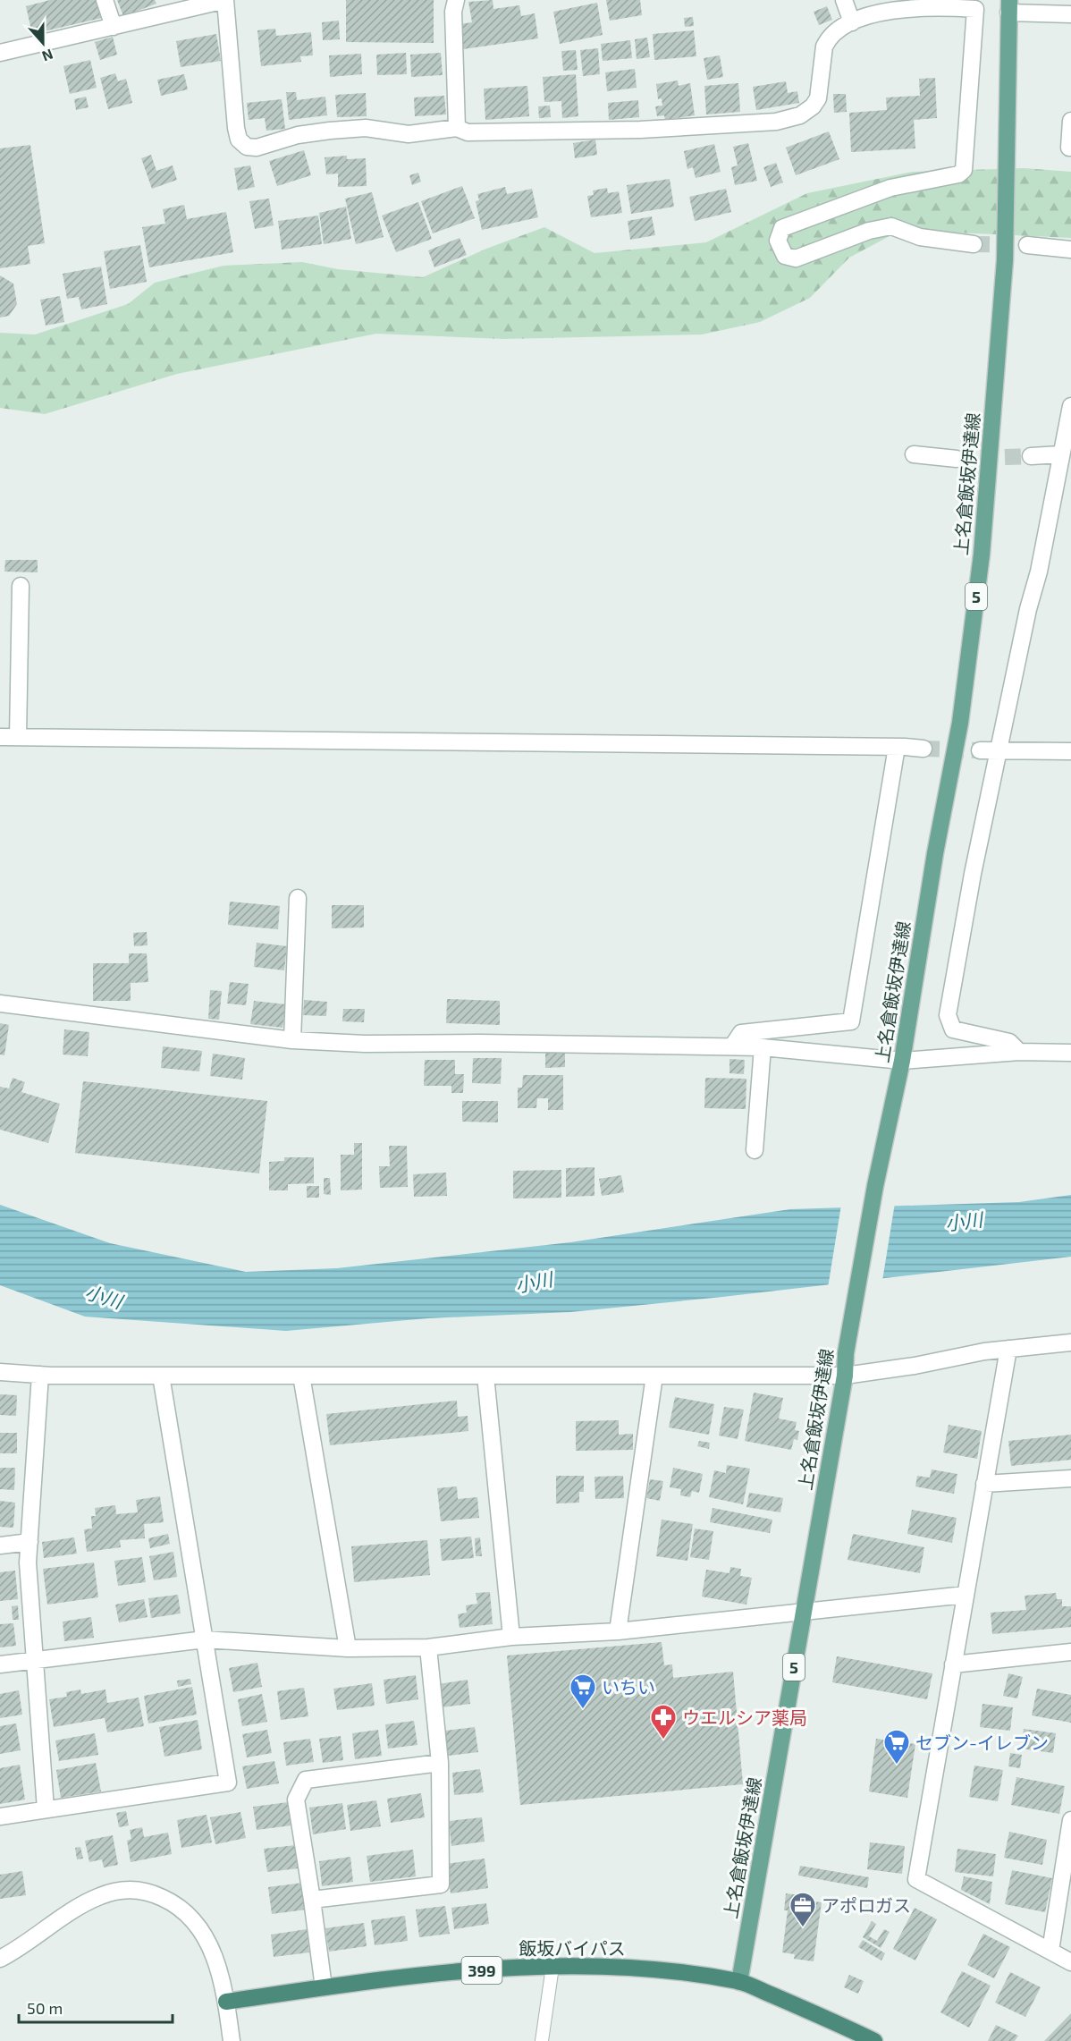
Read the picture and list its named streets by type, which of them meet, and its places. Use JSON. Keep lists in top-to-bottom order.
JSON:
{
  "streets": {
    "highway": ["飯坂バイパス", "399"],
    "main road": ["上名倉飯坂伊達線", "5"]
  },
  "crossings": [
    ["上名倉飯坂伊達線", "飯坂バイパス"]
  ],
  "water": ["小川"],
  "places": {
    "supermarket": ["いちい", "セブン-イレブン"],
    "pharmacy": ["ウエルシア薬局"],
    "office": ["アポロガス"]
  },
  "scale_bar": "50 m",
  "north": "bottom"
}
